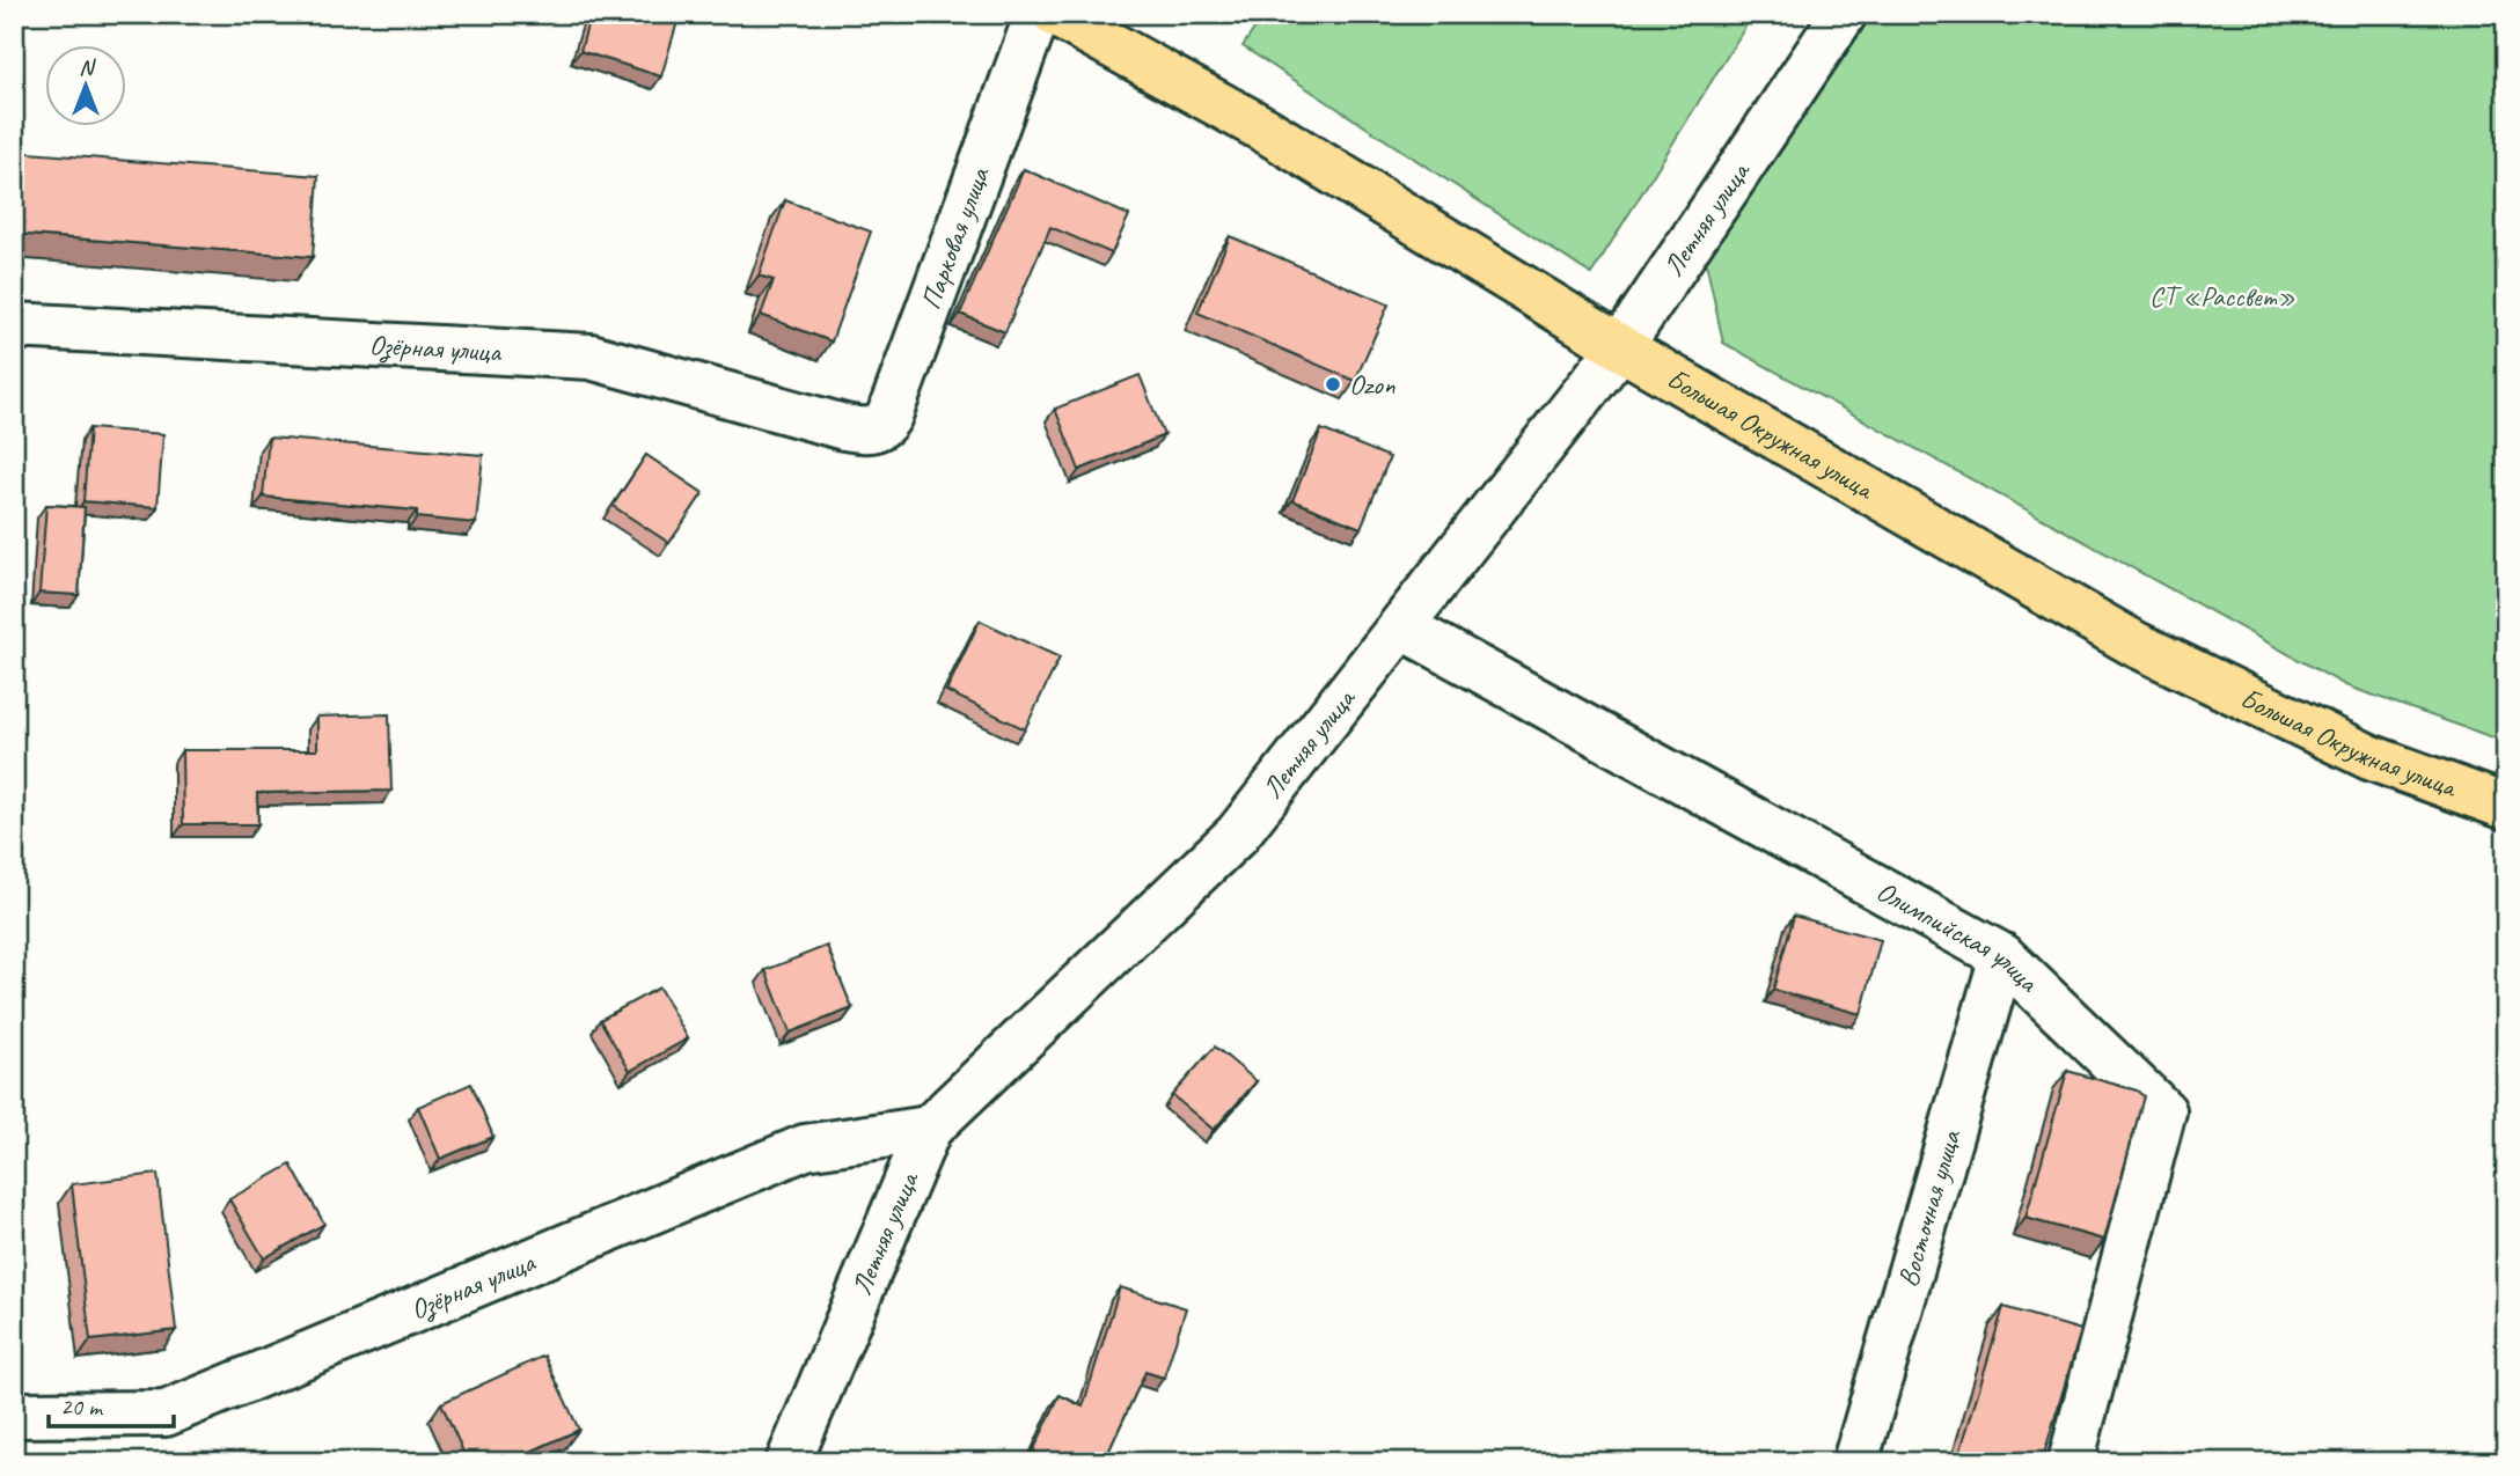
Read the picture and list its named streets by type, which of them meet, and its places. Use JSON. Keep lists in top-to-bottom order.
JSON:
{
  "streets": {
    "main road": ["Большая Окружная улица"],
    "street": [
      "Летняя улица",
      "Парковая улица",
      "Озёрная улица",
      "Олимпийская улица",
      "Восточная улица"
    ]
  },
  "crossings": [
    ["Летняя улица", "Озёрная улица"],
    ["Летняя улица", "Большая Окружная улица"],
    ["Летняя улица", "Олимпийская улица"],
    ["Парковая улица", "Озёрная улица"],
    ["Олимпийская улица", "Восточная улица"]
  ],
  "parks": ["СТ «Рассвет»"],
  "places": ["Ozon"],
  "scale_bar": "20 m",
  "north": "top"
}
